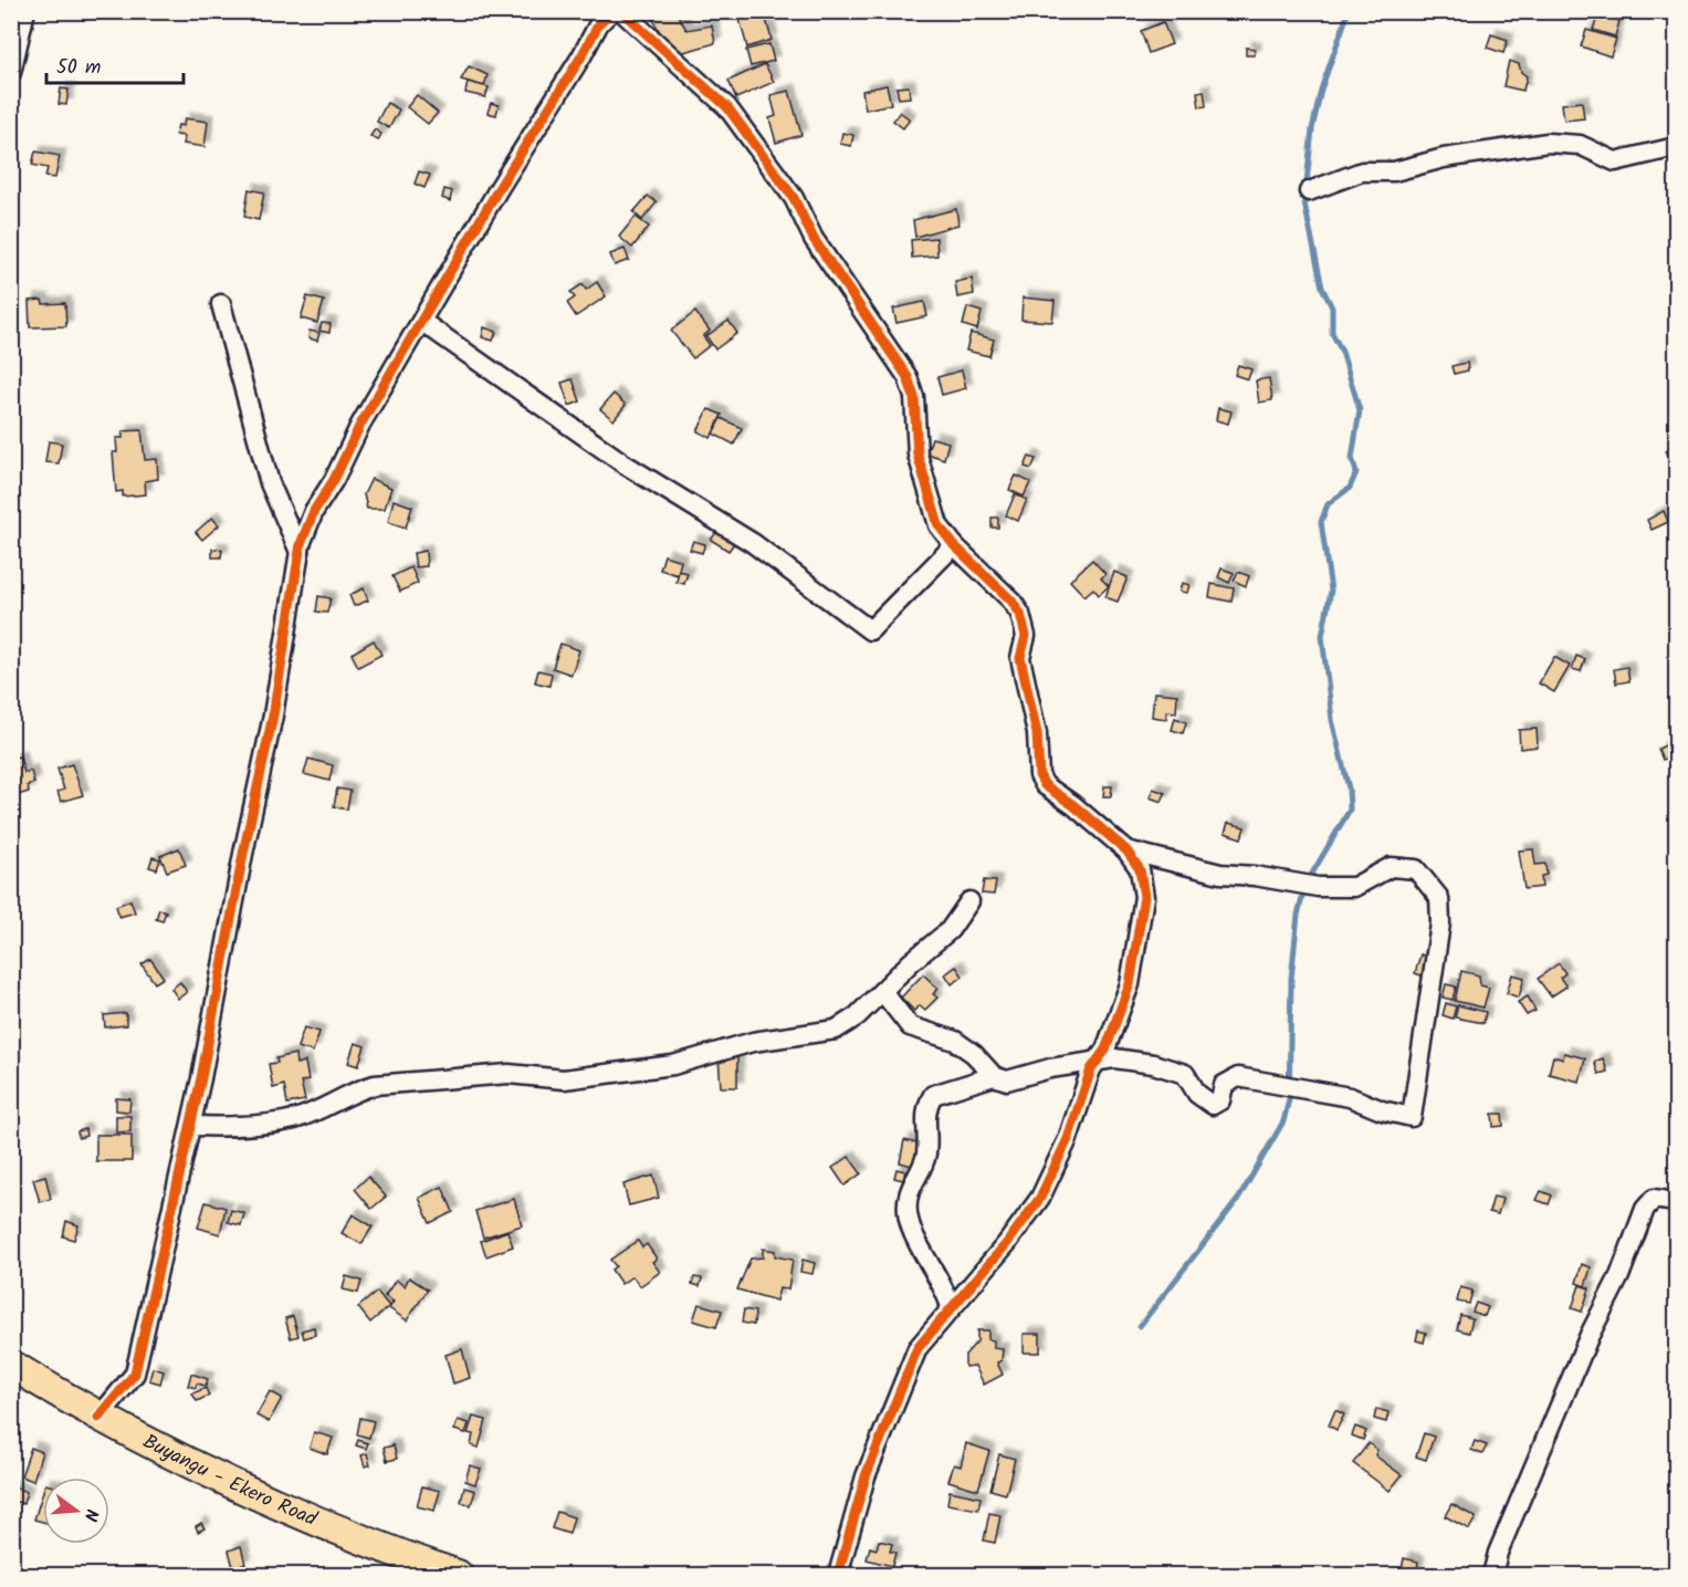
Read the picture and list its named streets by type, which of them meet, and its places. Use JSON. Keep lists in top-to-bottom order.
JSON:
{
  "streets": {
    "main road": ["Buyangu - Ekero Road"]
  },
  "scale_bar": "50 m",
  "north": "right"
}
